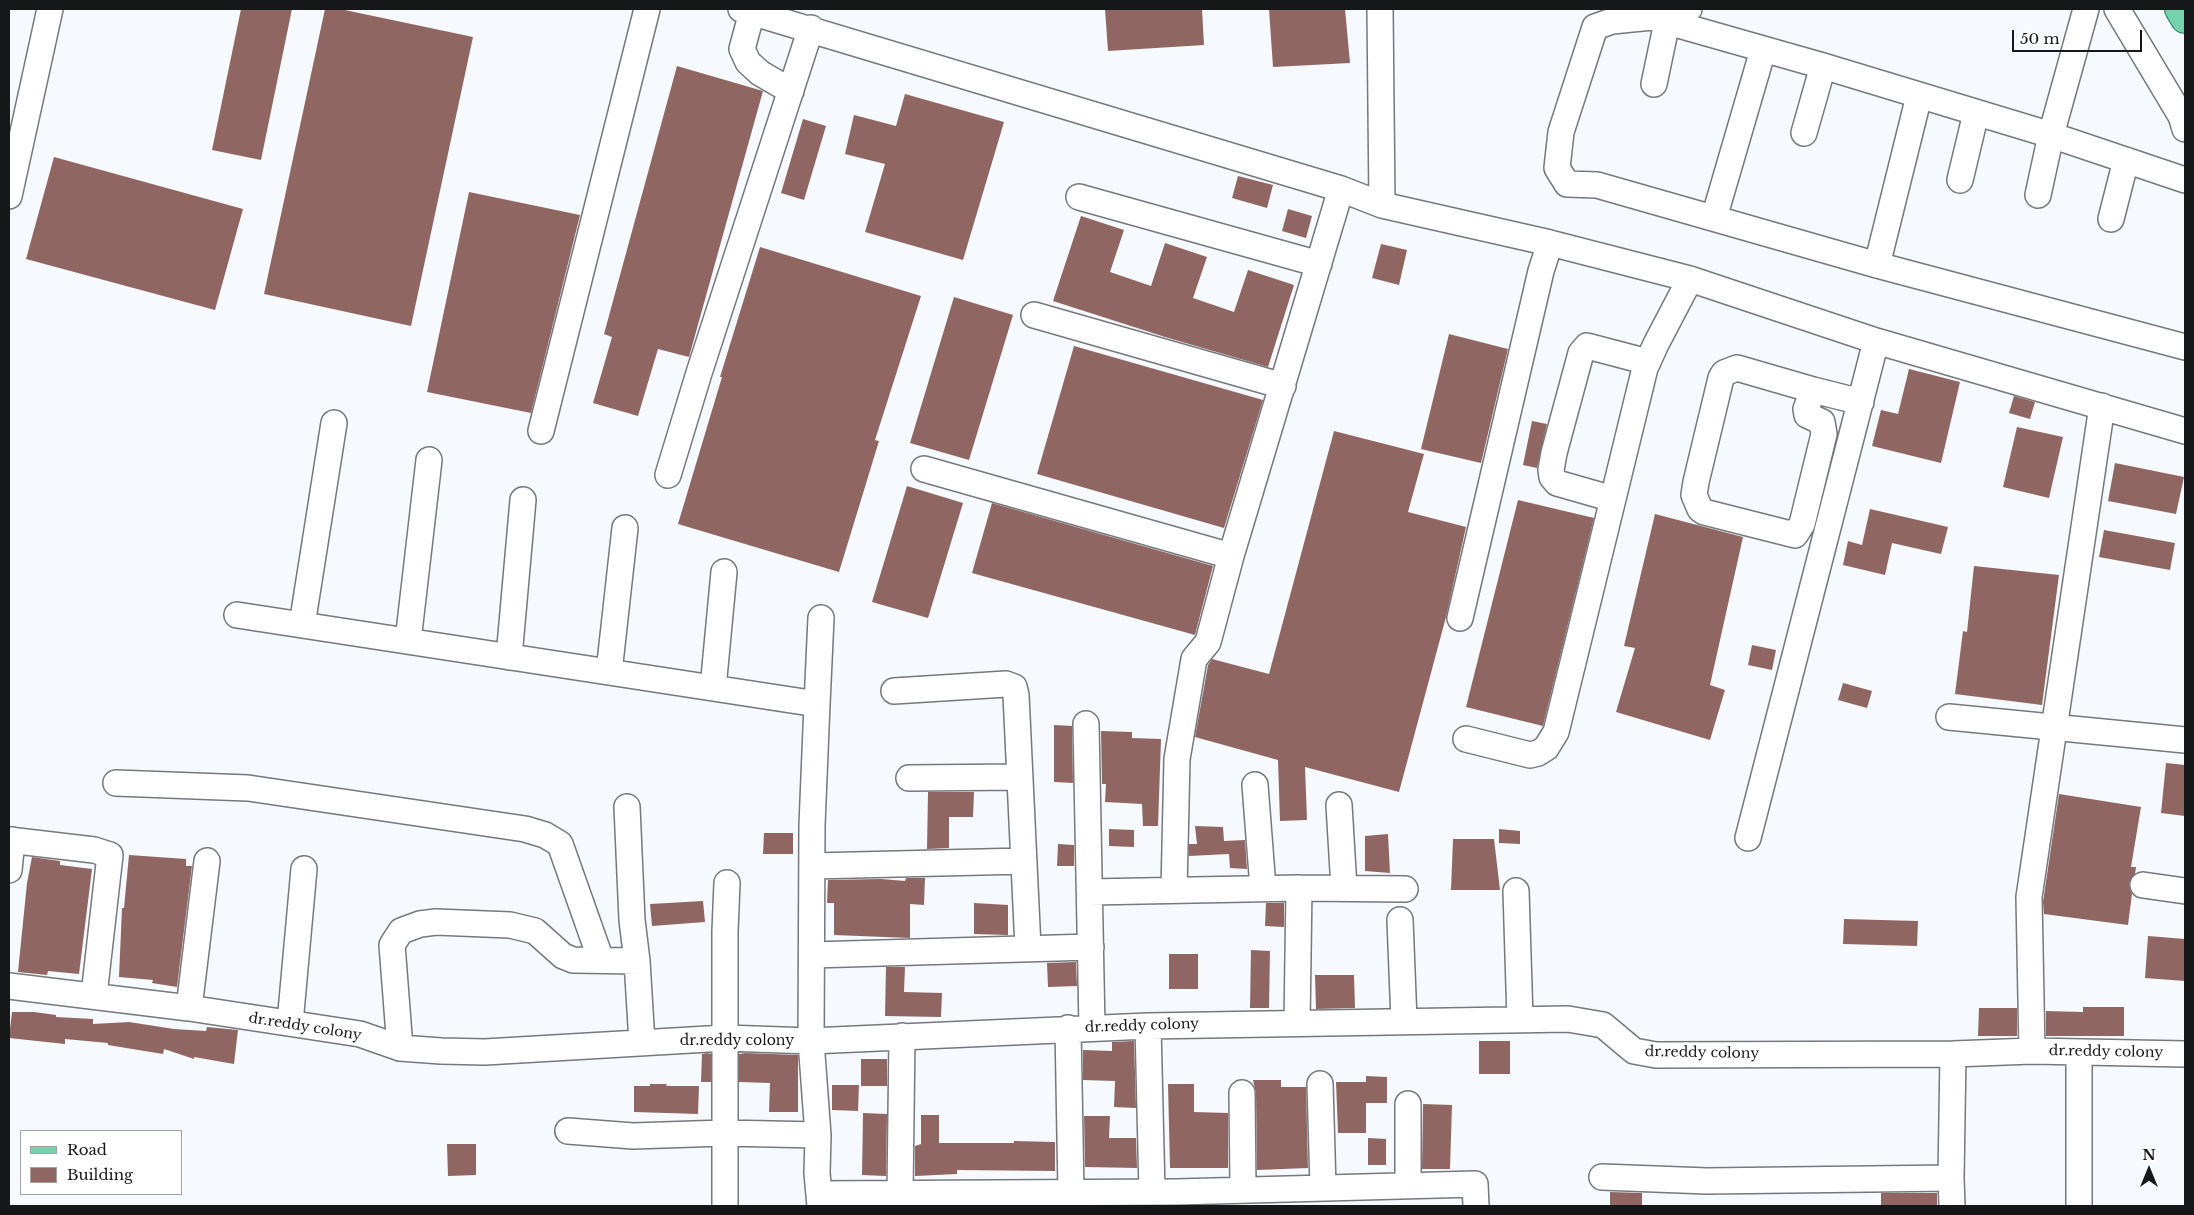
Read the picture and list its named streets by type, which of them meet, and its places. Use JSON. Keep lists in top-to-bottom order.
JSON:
{
  "streets": {
    "street": ["dr.reddy colony"]
  },
  "legend": ["Road", "Building"],
  "scale_bar": "50 m",
  "north": "top"
}
